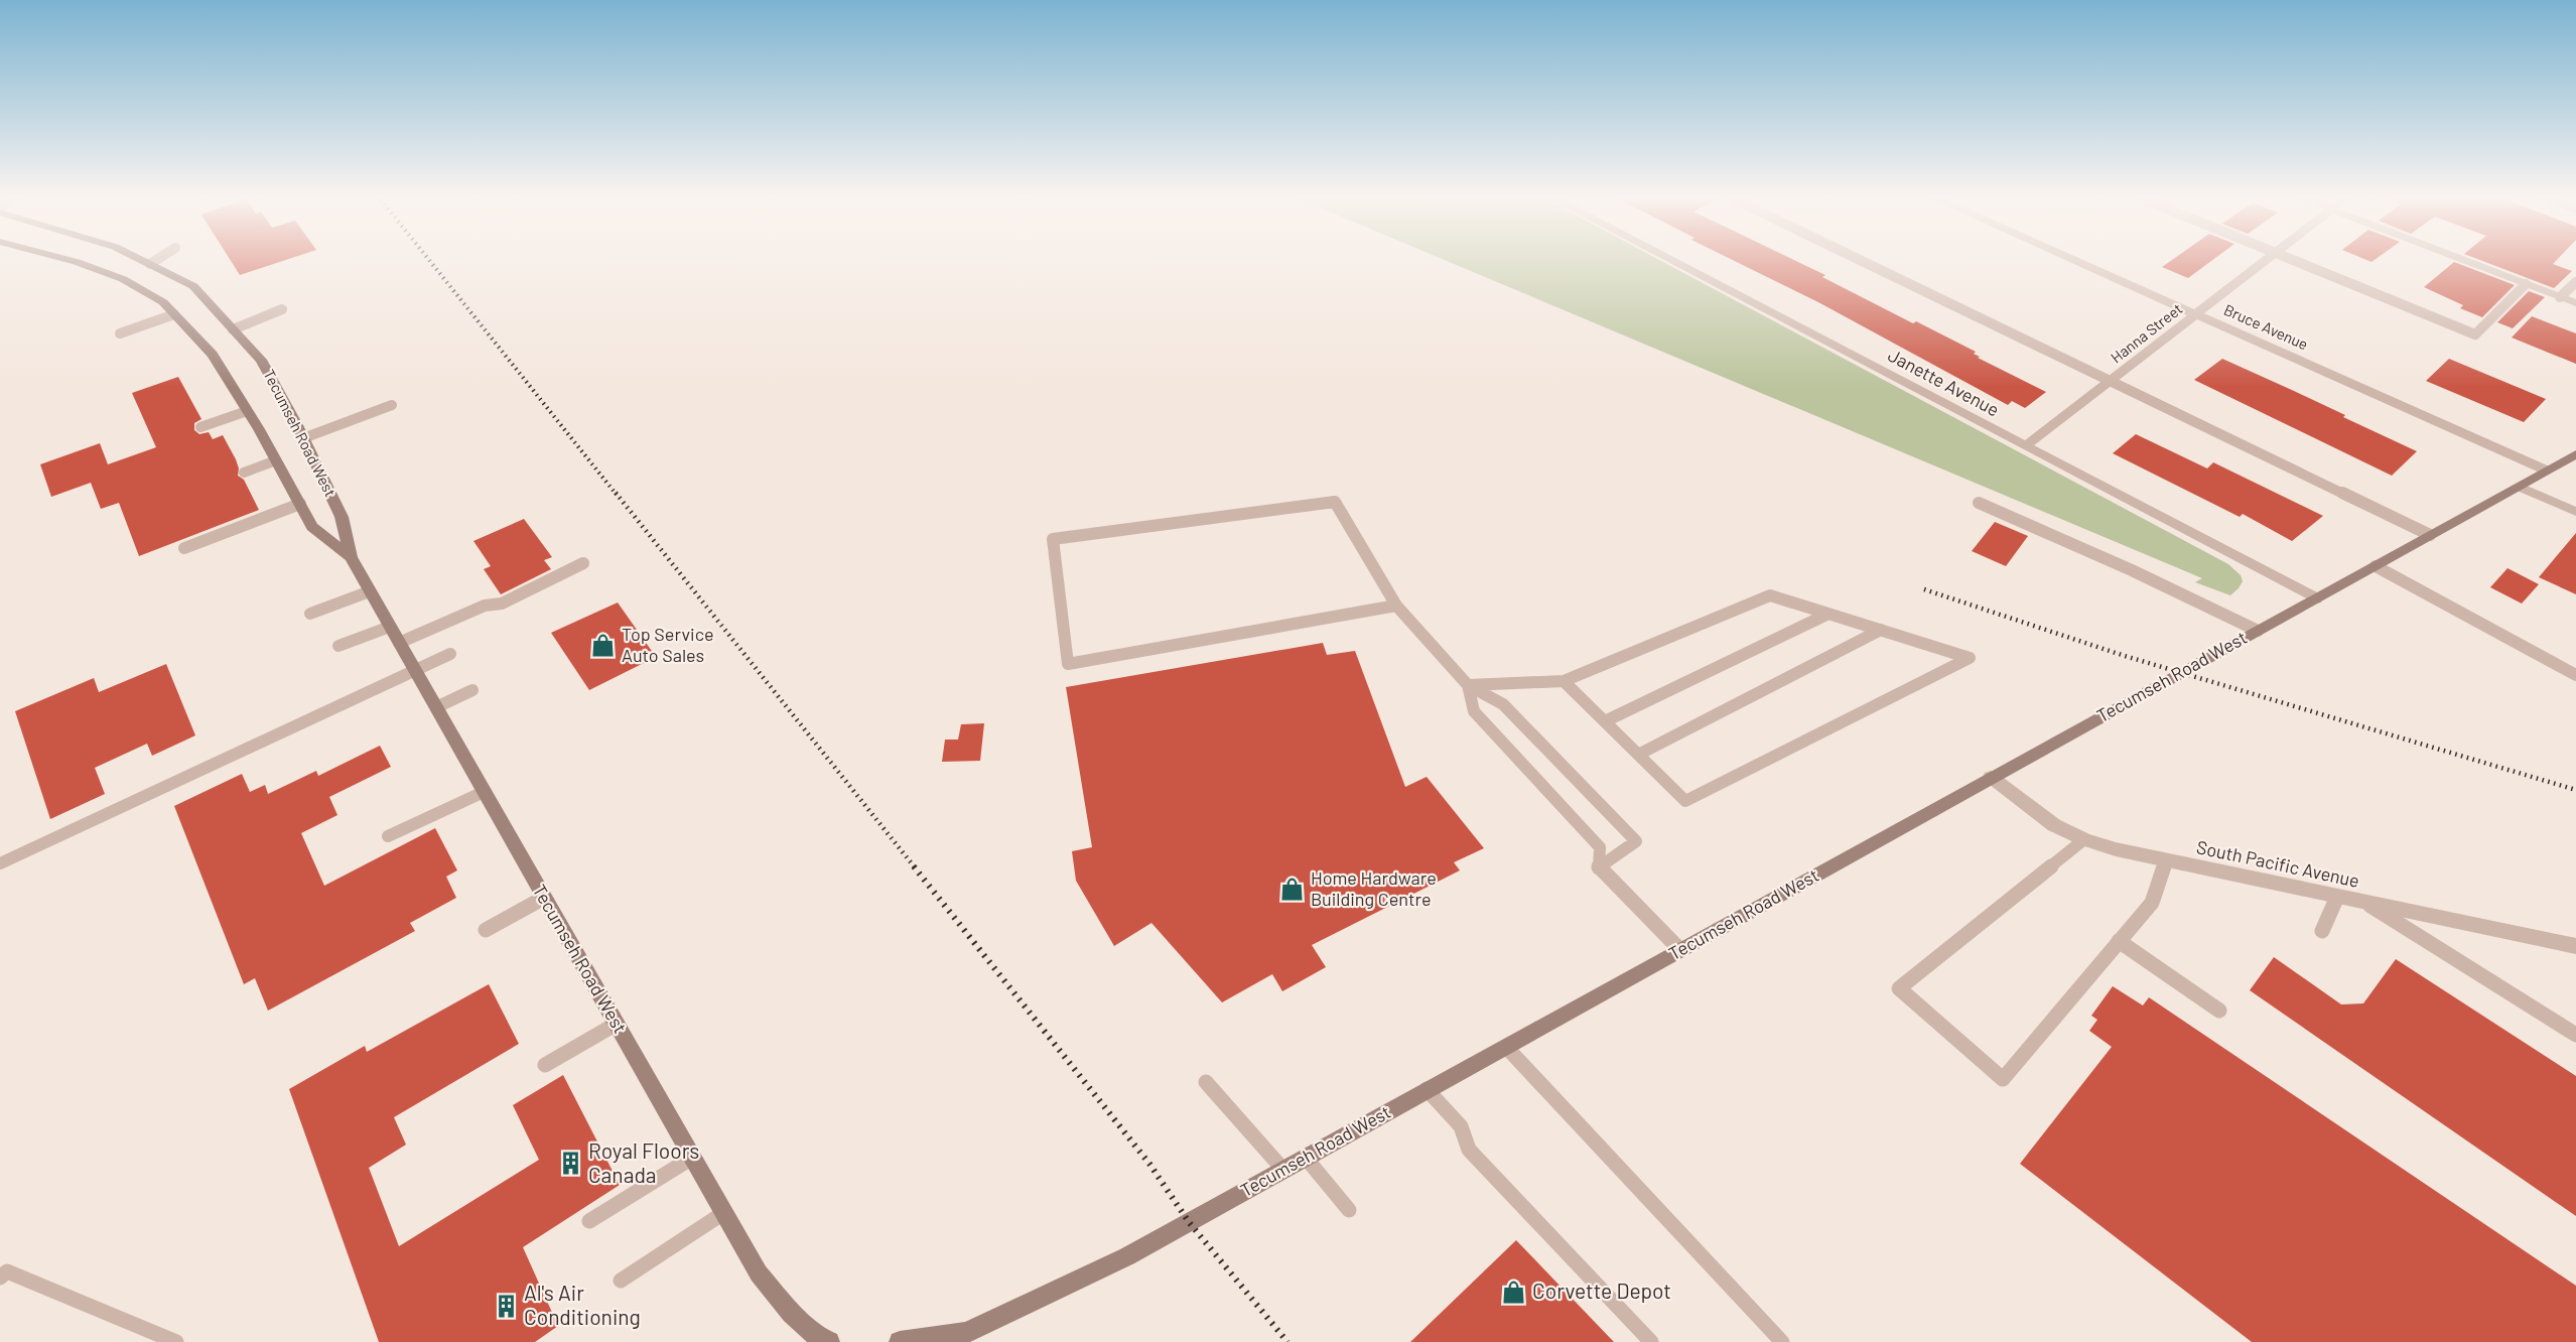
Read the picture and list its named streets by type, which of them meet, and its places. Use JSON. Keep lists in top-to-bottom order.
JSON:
{
  "streets": {
    "main road": ["Tecumseh Road West"],
    "street": [
      "Bruce Avenue",
      "Hanna Street",
      "Janette Avenue",
      "South Pacific Avenue"
    ]
  },
  "crossings": [
    ["Bruce Avenue", "Hanna Street"],
    ["Bruce Avenue", "Tecumseh Road West"],
    ["Hanna Street", "Janette Avenue"],
    ["Janette Avenue", "Tecumseh Road West"],
    ["Tecumseh Road West", "South Pacific Avenue"]
  ],
  "places": {
    "shop": ["Top Service Auto Sales", "Home Hardware Building Centre", "Corvette Depot"],
    "building": ["Royal Floors Canada", "Al's Air Conditioning"]
  }
}
